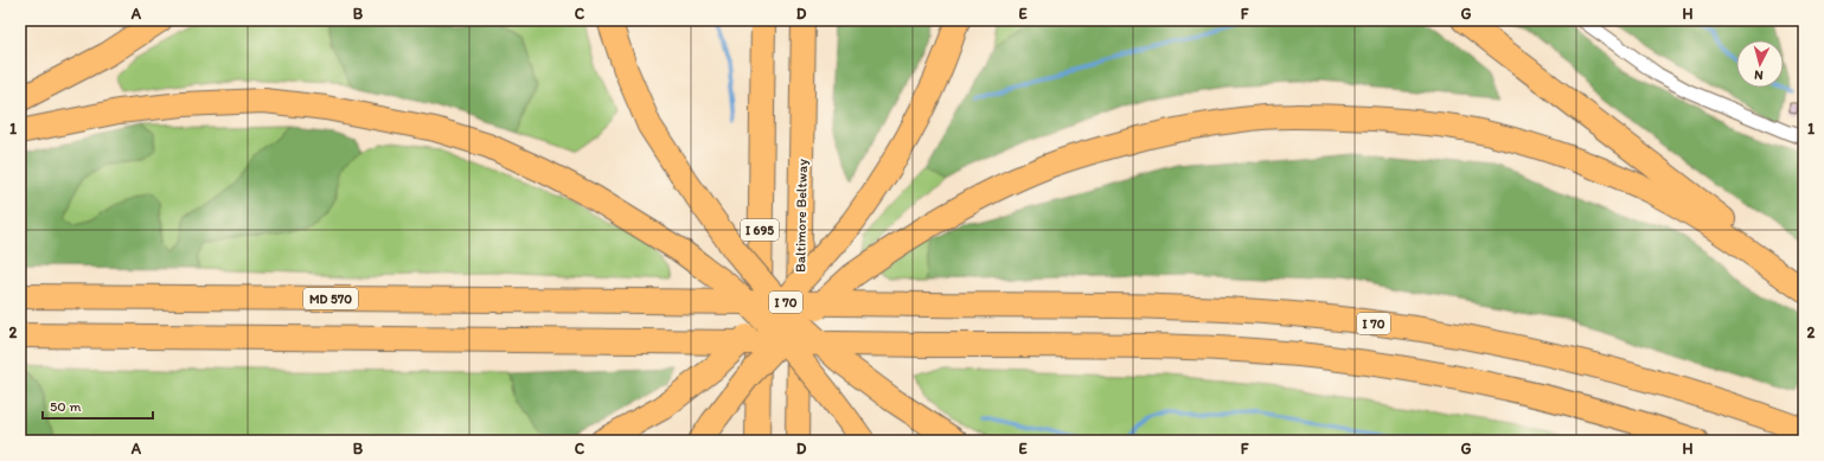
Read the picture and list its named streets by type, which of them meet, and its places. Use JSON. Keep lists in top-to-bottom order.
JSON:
{
  "streets": {
    "highway": [
      "Baltimore Beltway",
      "I 695",
      "MD 570",
      "I 70"
    ]
  },
  "crossings": [
    ["MD 570", "I 70"]
  ],
  "scale_bar": "50 m",
  "north": "bottom",
  "grid": {
    "columns": [
      "A",
      "B",
      "C",
      "D",
      "E",
      "F",
      "G",
      "H"
    ],
    "rows": ["1", "2"]
  }
}
